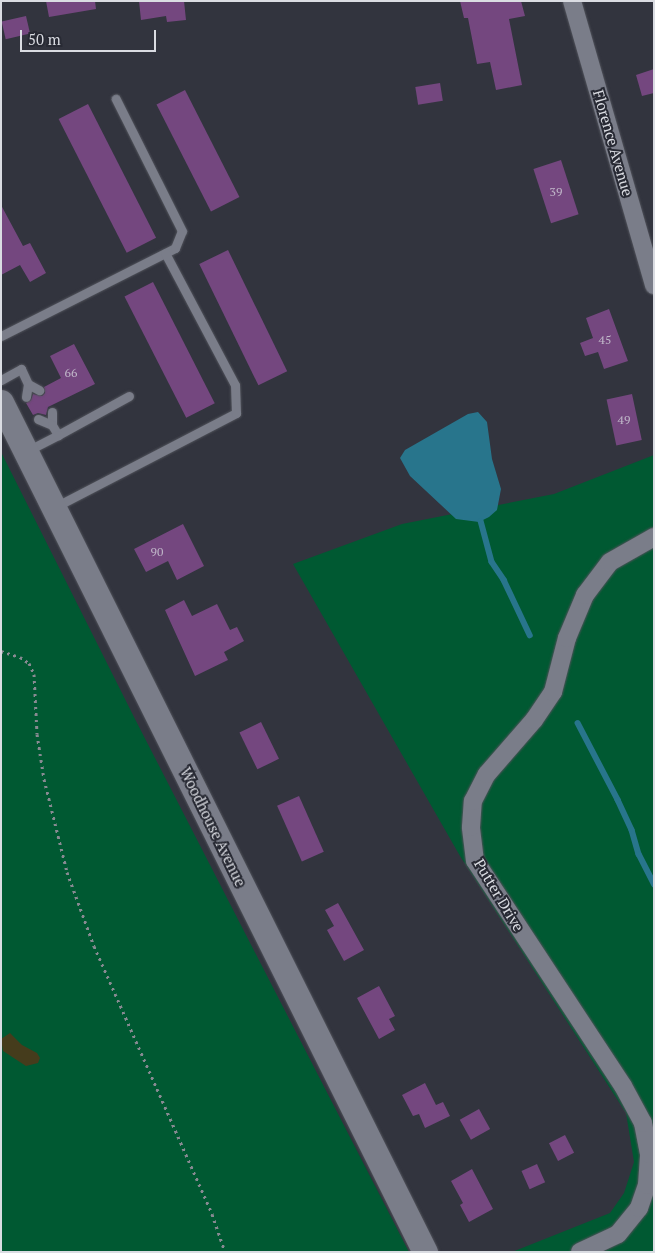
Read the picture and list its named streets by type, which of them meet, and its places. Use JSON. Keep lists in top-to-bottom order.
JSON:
{
  "streets": {
    "main road": ["Woodhouse Avenue"],
    "street": ["Florence Avenue", "Putter Drive"]
  },
  "house_numbers": [
    "39",
    "45",
    "66",
    "49",
    "90"
  ],
  "scale_bar": "50 m"
}
